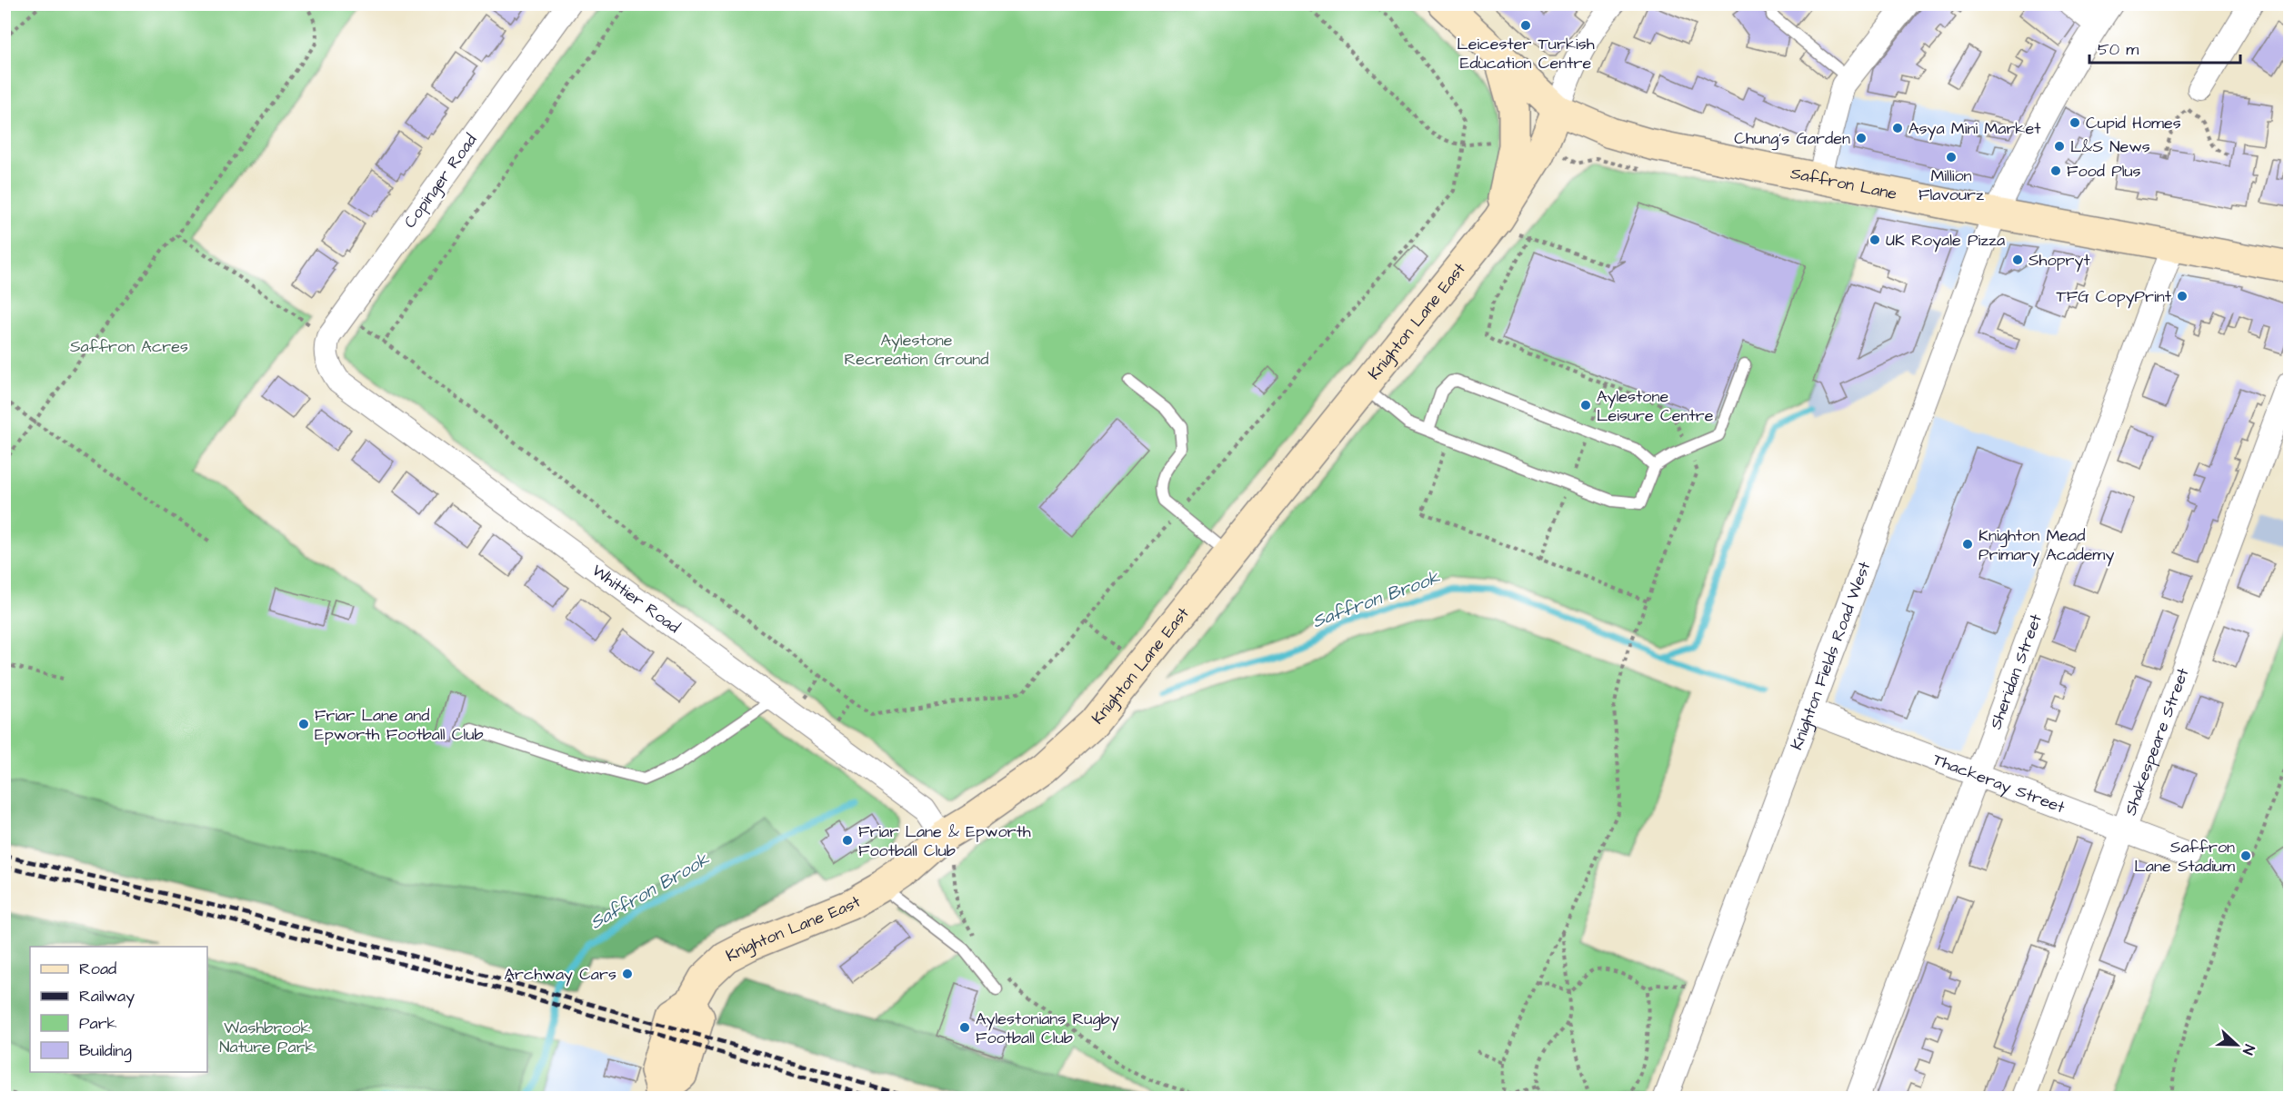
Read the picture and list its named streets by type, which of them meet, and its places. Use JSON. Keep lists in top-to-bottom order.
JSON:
{
  "streets": {
    "street": [
      "Copinger Road",
      "Saffron Lane",
      "Knighton Lane East",
      "Whittier Road",
      "Knighton Fields Road West",
      "Sheridan Street",
      "Shakespeare Street",
      "Thackeray Street"
    ]
  },
  "crossings": [
    ["Copinger Road", "Whittier Road"],
    ["Saffron Lane", "Knighton Lane East"],
    ["Saffron Lane", "Knighton Fields Road West"],
    ["Saffron Lane", "Sheridan Street"],
    ["Knighton Lane East", "Whittier Road"],
    ["Knighton Fields Road West", "Thackeray Street"],
    ["Sheridan Street", "Thackeray Street"],
    ["Shakespeare Street", "Thackeray Street"]
  ],
  "water": ["Saffron Brook"],
  "parks": ["Aylestone Recreation Ground", "Saffron Acres", "Washbrook Nature Park"],
  "places": [
    "Leicester Turkish Education Centre",
    "Cupid Homes",
    "Asya Mini Market",
    "Chung's Garden",
    "L&S News",
    "Million Flavourz",
    "Food Plus",
    "UK Royale Pizza",
    "Shopryt",
    "TFG CopyPrint",
    "Aylestone Leisure Centre",
    "Knighton Mead Primary Academy",
    "Friar Lane and Epworth Football Club",
    "Friar Lane & Epworth Football Club",
    "Saffron Lane Stadium",
    "Archway Cars",
    "Aylestonians Rugby Football Club"
  ],
  "legend": [
    "Road",
    "Railway",
    "Park",
    "Building"
  ],
  "scale_bar": "50 m",
  "north": "right"
}
